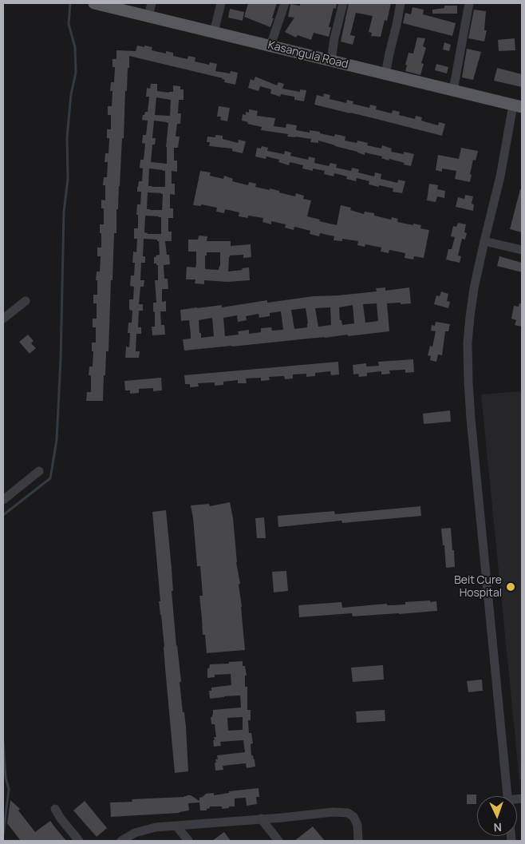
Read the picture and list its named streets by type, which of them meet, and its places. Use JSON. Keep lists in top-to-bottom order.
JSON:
{
  "streets": {
    "main road": ["Kasangula Road"]
  },
  "places": ["Beit Cure Hospital"],
  "north": "bottom"
}
